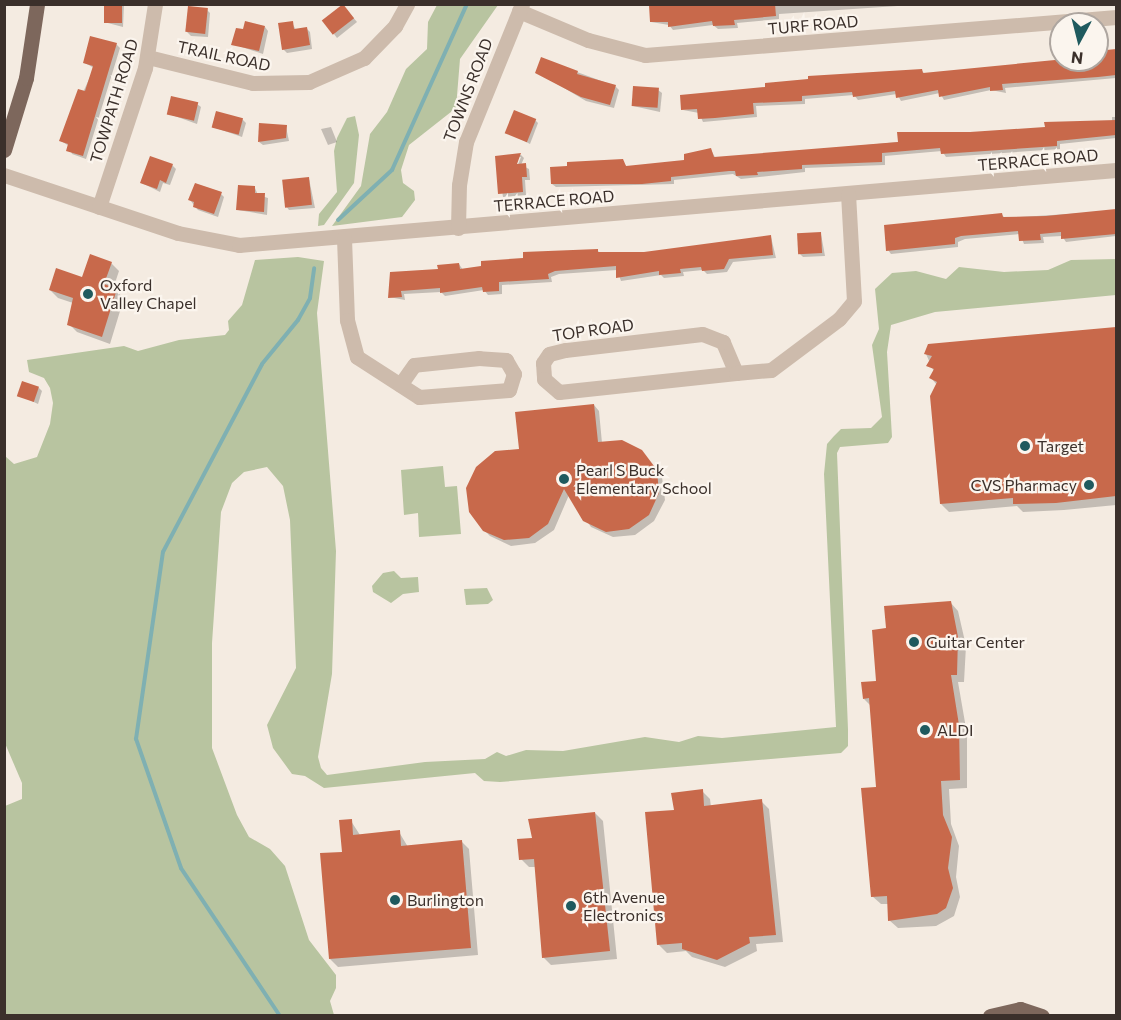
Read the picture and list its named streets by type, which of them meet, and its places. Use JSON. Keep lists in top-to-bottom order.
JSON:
{
  "streets": {
    "street": [
      "TURF ROAD",
      "TRAIL ROAD",
      "TOWNS ROAD",
      "TOWPATH ROAD",
      "TERRACE ROAD",
      "TOP ROAD"
    ]
  },
  "crossings": [
    ["TURF ROAD", "TOWNS ROAD"],
    ["TRAIL ROAD", "TOWPATH ROAD"],
    ["TOWNS ROAD", "TERRACE ROAD"],
    ["TOWPATH ROAD", "TERRACE ROAD"],
    ["TERRACE ROAD", "TOP ROAD"]
  ],
  "places": [
    "Oxford Valley Chapel",
    "Target",
    "Pearl S Buck Elementary School",
    "CVS Pharmacy",
    "Guitar Center",
    "ALDI",
    "Burlington",
    "6th Avenue Electronics"
  ],
  "north": "bottom"
}
